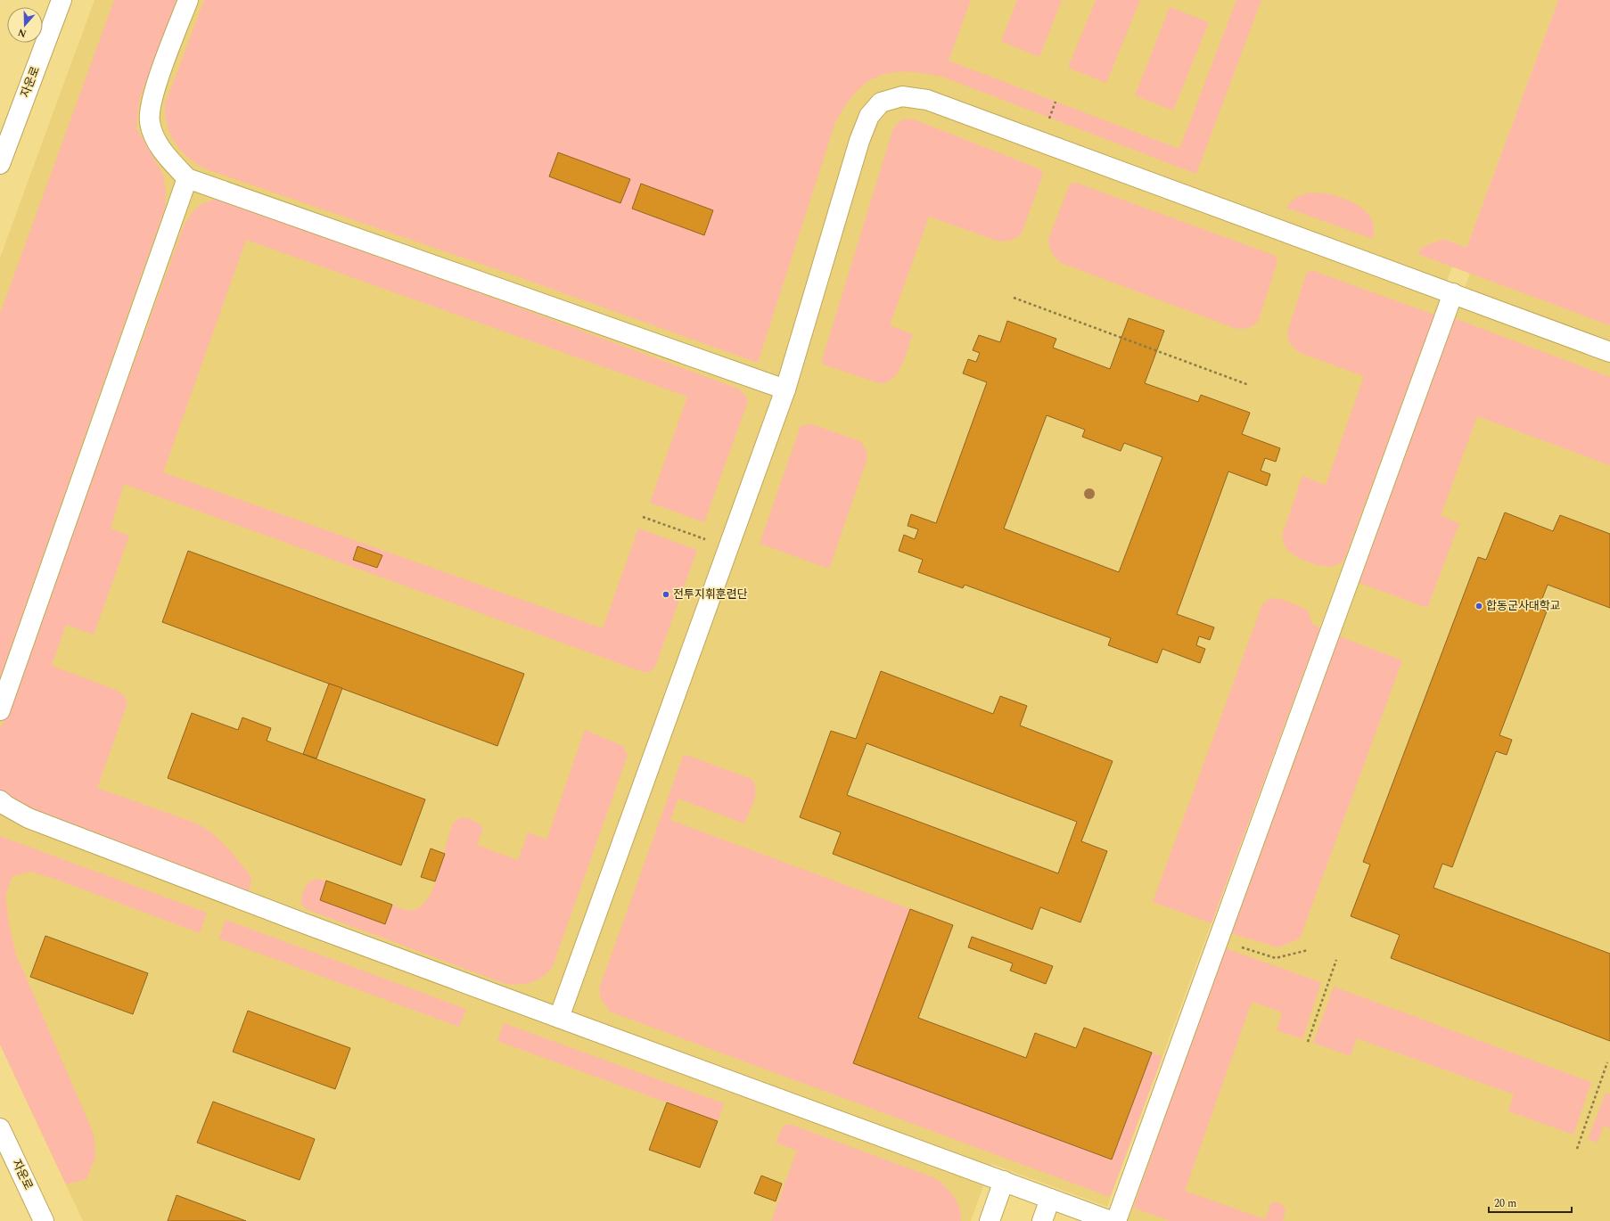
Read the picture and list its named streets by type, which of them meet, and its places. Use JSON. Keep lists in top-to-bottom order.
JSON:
{
  "streets": {
    "street": ["자운로"]
  },
  "places": ["전투지휘훈련단", "합동군사대학교"],
  "scale_bar": "20 m",
  "north": "bottom"
}
